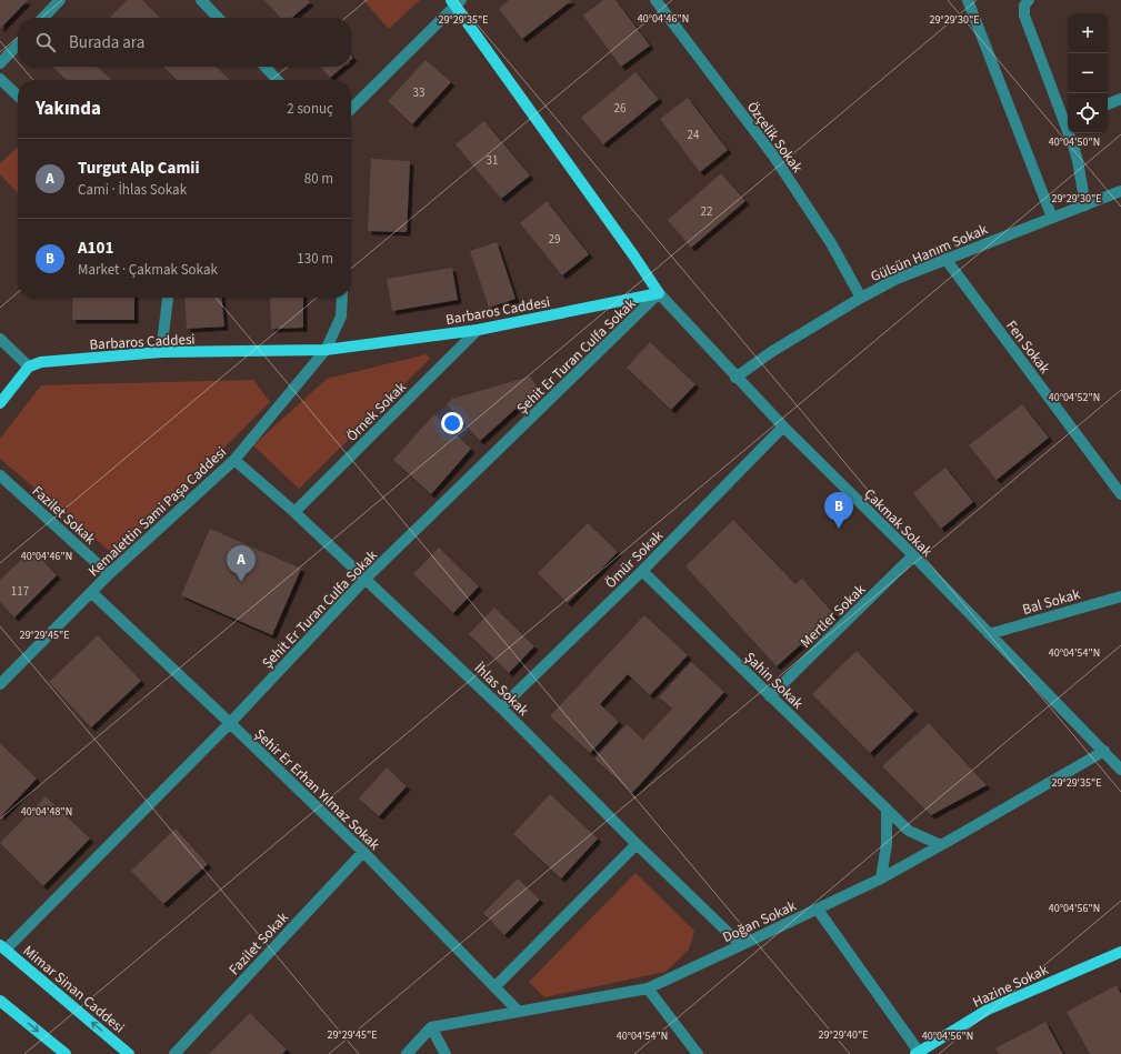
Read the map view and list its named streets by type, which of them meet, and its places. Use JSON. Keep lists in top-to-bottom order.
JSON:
{
  "streets": {
    "main road": ["Barbaros Caddesi", "Hazine Sokak", "Mimar Sinan Caddesi"],
    "street": [
      "Özçelik Sokak",
      "Gülsün Hanım Sokak",
      "Fen Sokak",
      "Şehit Er Turan Culfa Sokak",
      "Örnek Sokak",
      "Kemalettin Sami Paşa Caddesi",
      "Fazilet Sokak",
      "Çakmak Sokak",
      "Ömür Sokak",
      "Bal Sokak",
      "Mertler Sokak",
      "Şahin Sokak",
      "İhlas Sokak",
      "Şehir Er Erhan Yılmaz Sokak",
      "Doğan Sokak"
    ]
  },
  "crossings": [
    ["Özçelik Sokak", "Gülsün Hanım Sokak"],
    ["Gülsün Hanım Sokak", "Fen Sokak"],
    ["Gülsün Hanım Sokak", "Çakmak Sokak"],
    ["Barbaros Caddesi", "Şehit Er Turan Culfa Sokak"],
    ["Barbaros Caddesi", "Örnek Sokak"],
    ["Barbaros Caddesi", "Kemalettin Sami Paşa Caddesi"],
    ["Barbaros Caddesi", "Çakmak Sokak"],
    ["Şehit Er Turan Culfa Sokak", "Çakmak Sokak"],
    ["Şehit Er Turan Culfa Sokak", "İhlas Sokak"],
    ["Şehit Er Turan Culfa Sokak", "Şehir Er Erhan Yılmaz Sokak"],
    ["Şehit Er Turan Culfa Sokak", "Mimar Sinan Caddesi"],
    ["Örnek Sokak", "İhlas Sokak"],
    ["Kemalettin Sami Paşa Caddesi", "Fazilet Sokak"],
    ["Kemalettin Sami Paşa Caddesi", "İhlas Sokak"],
    ["Kemalettin Sami Paşa Caddesi", "Şehir Er Erhan Yılmaz Sokak"],
    ["Fazilet Sokak", "Şehir Er Erhan Yılmaz Sokak"],
    ["Çakmak Sokak", "Ömür Sokak"],
    ["Çakmak Sokak", "Bal Sokak"],
    ["Çakmak Sokak", "Mertler Sokak"],
    ["Çakmak Sokak", "Doğan Sokak"],
    ["Ömür Sokak", "Şahin Sokak"],
    ["Ömür Sokak", "İhlas Sokak"],
    ["Mertler Sokak", "Şahin Sokak"],
    ["Şahin Sokak", "Doğan Sokak"],
    ["İhlas Sokak", "Doğan Sokak"],
    ["Şehir Er Erhan Yılmaz Sokak", "Doğan Sokak"]
  ],
  "house_numbers": [
    "33",
    "26",
    "24",
    "31",
    "22",
    "29",
    "117"
  ],
  "page": {
    "map_buttons": ["+", "−"],
    "search": "Burada ara",
    "heading": ["Yakında", "2 sonuç"],
    "list": [
      {
        "mark": "A",
        "name": "Turgut Alp Camii",
        "note": "Cami · İhlas Sokak",
        "value": "80 m"
      },
      {
        "mark": "B",
        "name": "A101",
        "note": "Market · Çakmak Sokak",
        "value": "130 m"
      }
    ],
    "pins": ["B", "A"]
  },
  "coordinates": [
    "40°04'46\"N",
    "29°29'30\"E",
    "29°29'35\"E",
    "40°04'50\"N",
    "40°04'52\"N",
    "29°29'45\"E",
    "40°04'54\"N",
    "40°04'48\"N",
    "40°04'56\"N",
    "29°29'40\"E"
  ]
}
